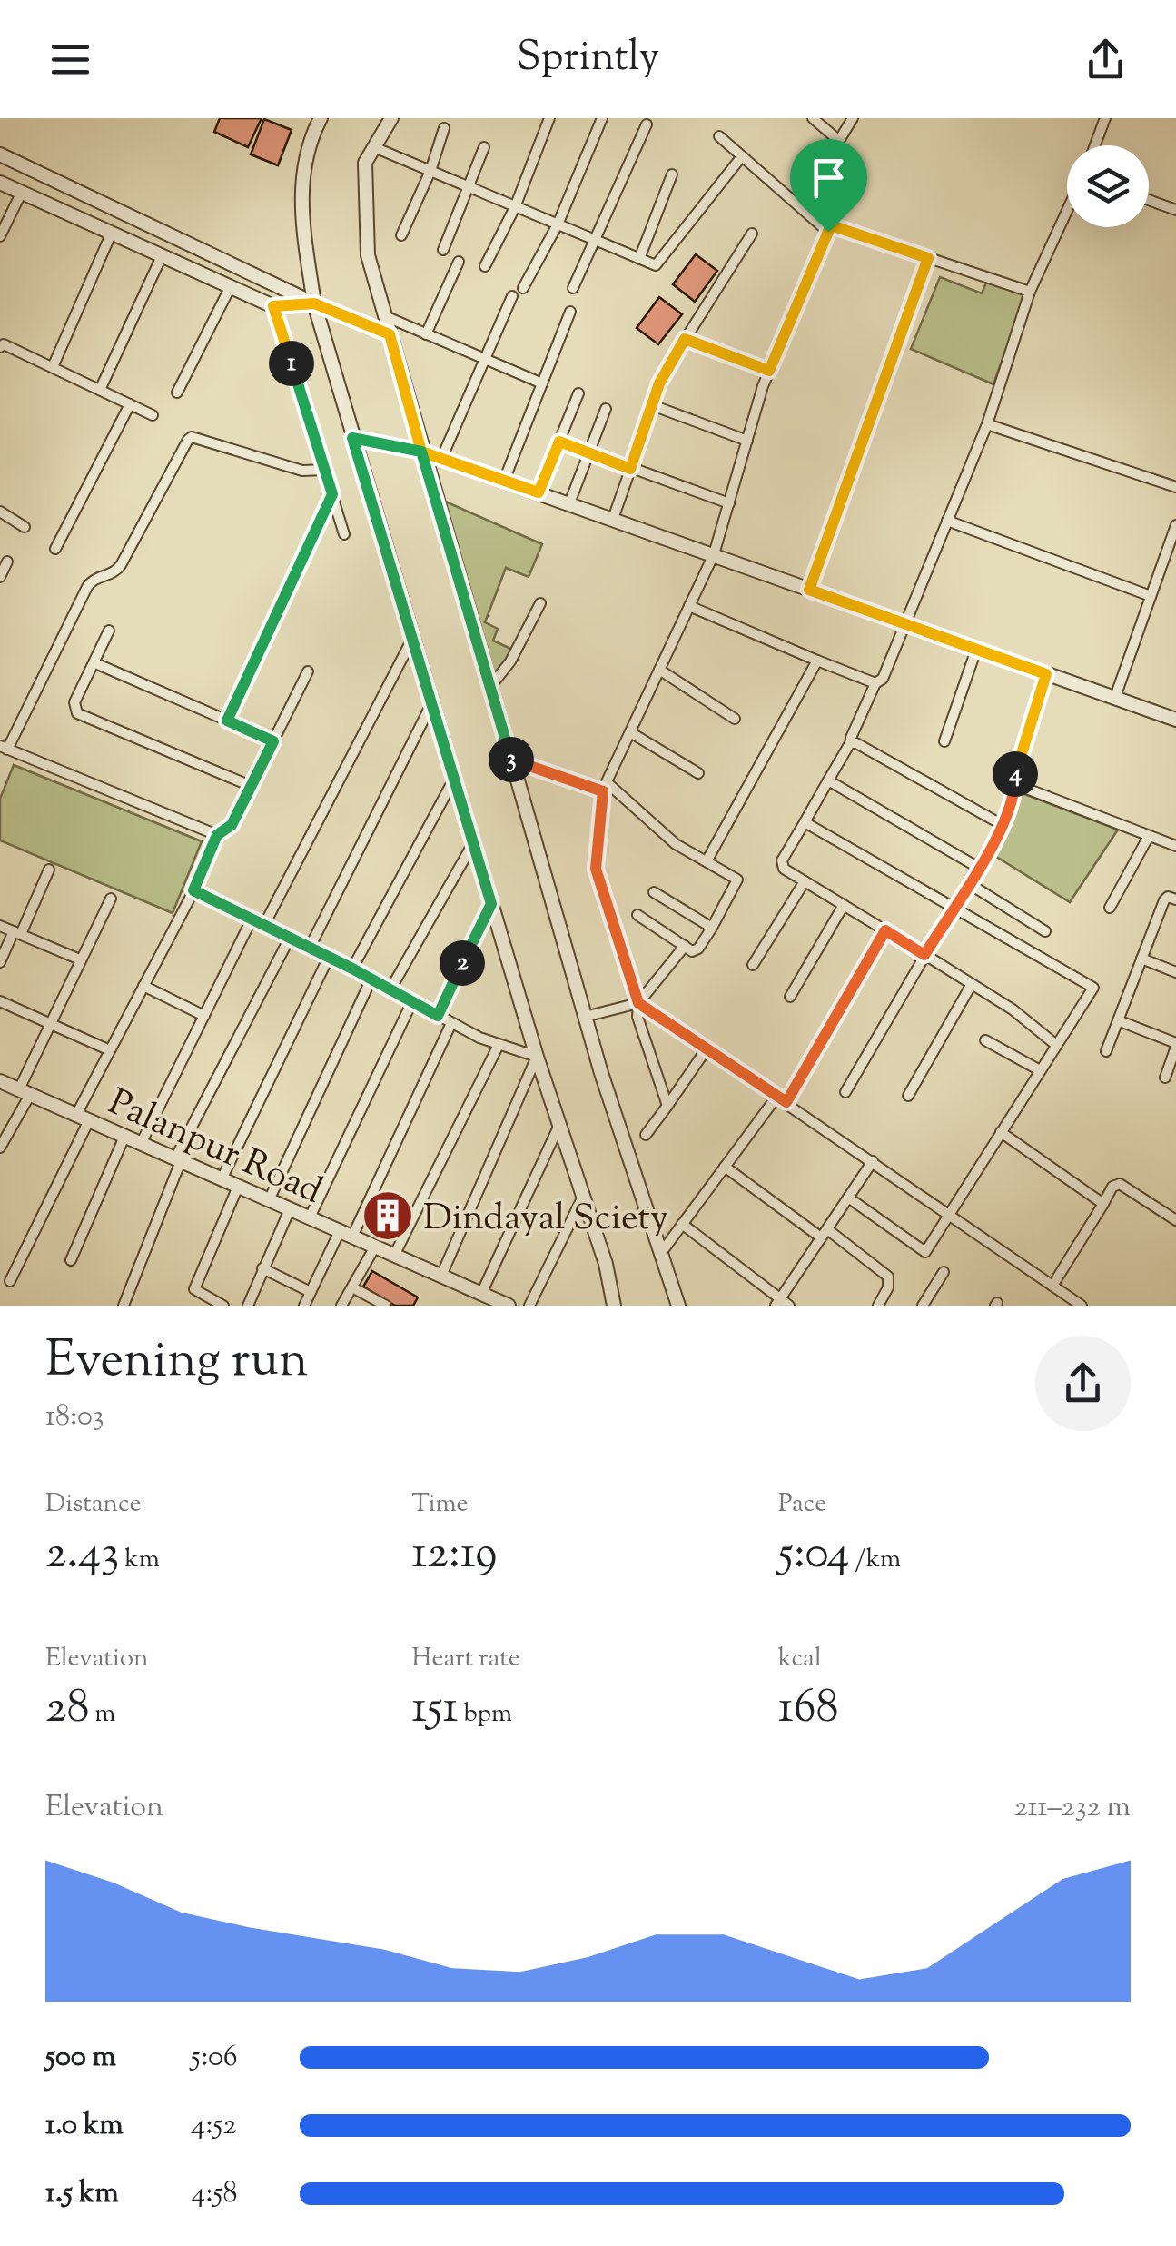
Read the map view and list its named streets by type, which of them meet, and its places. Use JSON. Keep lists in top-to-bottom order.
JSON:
{
  "streets": {
    "street": ["Palanpur Road"]
  },
  "places": {
    "building": ["Dindayal Sciety"]
  },
  "page": {
    "header": "Sprintly",
    "pins": [
      "1",
      "3",
      "4",
      "2"
    ],
    "heading": ["Evening run", "18:03"],
    "stats": [
      ["Distance", "2.43 km"],
      ["Time", "12:19"],
      ["Pace", "5:04 /km"],
      ["Elevation", "28 m"],
      ["Heart rate", "151 bpm"],
      ["kcal", "168"]
    ],
    "chart": ["Elevation", "211–232 m"],
    "list": [
      {
        "name": "500 m",
        "note": "5:06"
      },
      {
        "name": "1.0 km",
        "note": "4:52"
      },
      {
        "name": "1.5 km",
        "note": "4:58"
      }
    ]
  }
}
